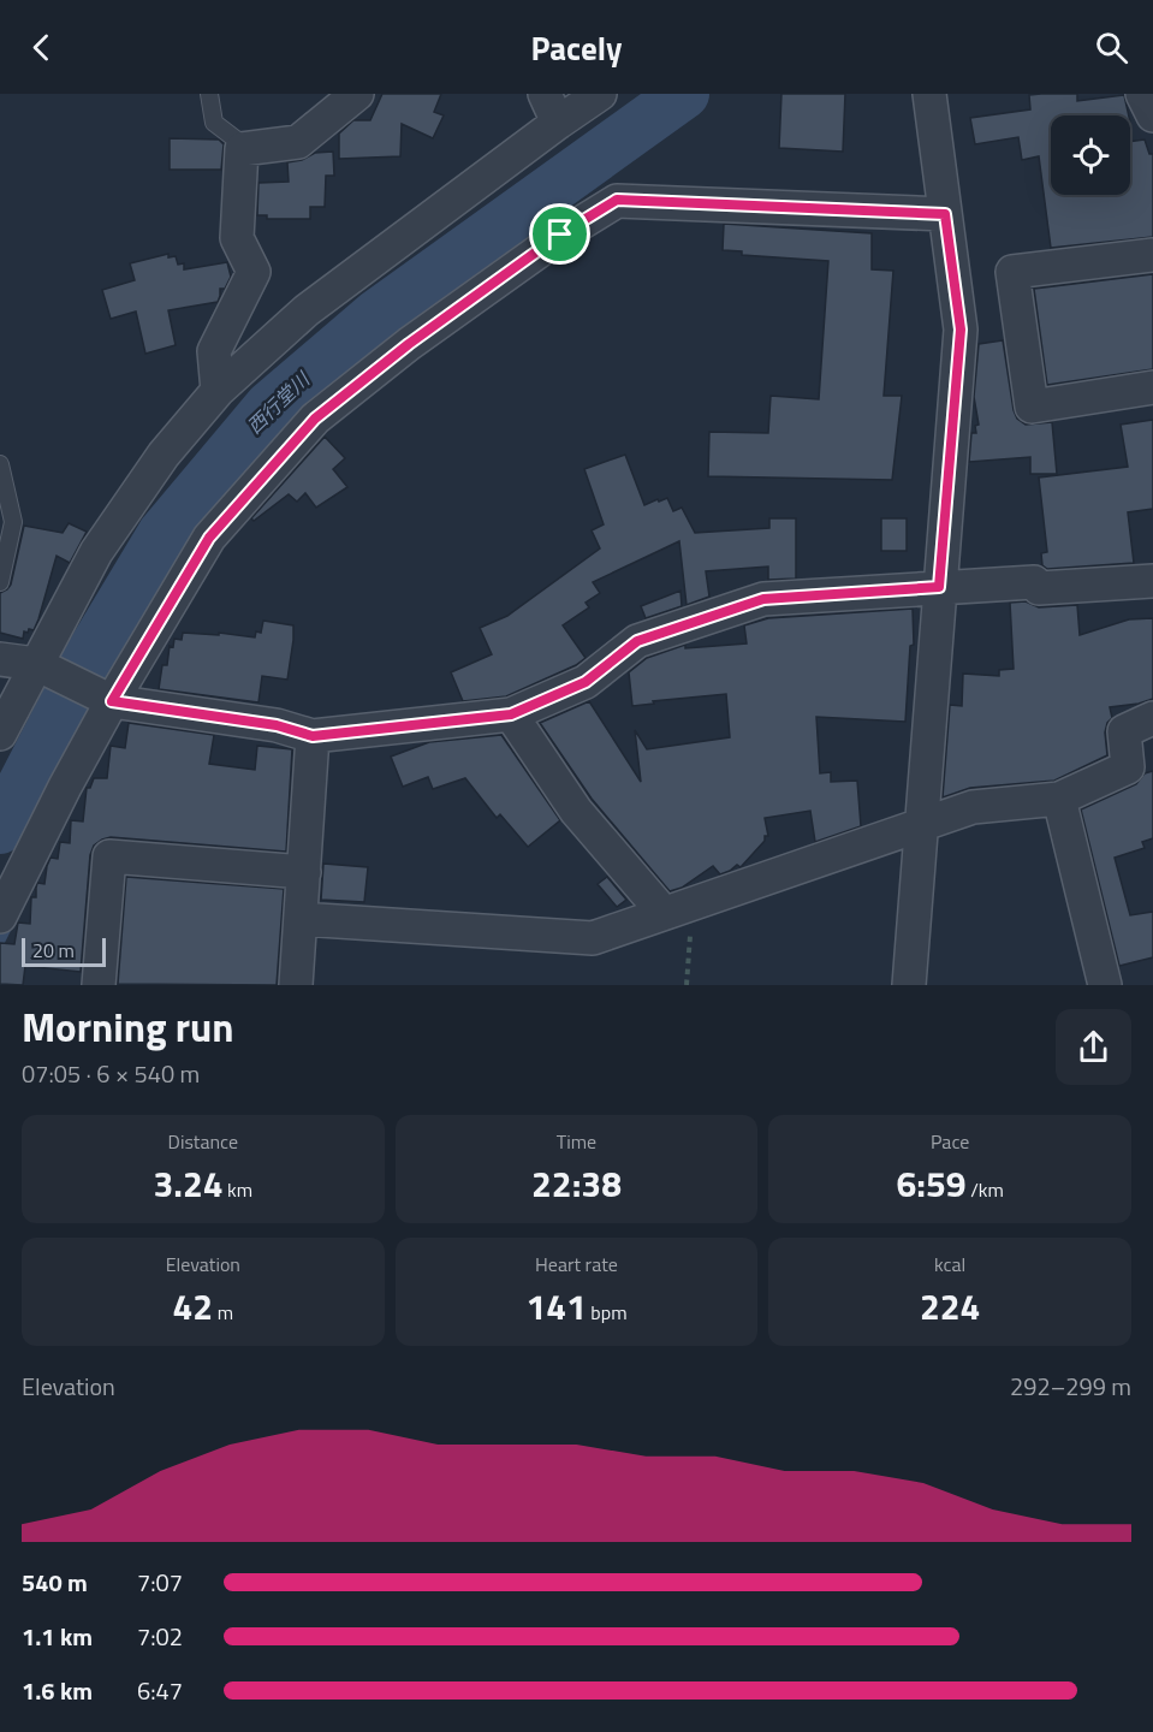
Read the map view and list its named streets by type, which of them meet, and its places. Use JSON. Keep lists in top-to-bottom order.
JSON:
{
  "water": ["西行堂川"],
  "scale_bar": "20 m",
  "page": {
    "header": "Pacely",
    "scale": "20 m",
    "heading": ["Morning run", "07:05 · 6 × 540 m"],
    "stats": [
      ["Distance", "3.24 km"],
      ["Time", "22:38"],
      ["Pace", "6:59 /km"],
      ["Elevation", "42 m"],
      ["Heart rate", "141 bpm"],
      ["kcal", "224"]
    ],
    "chart": ["Elevation", "292–299 m"],
    "list": [
      {
        "name": "540 m",
        "note": "7:07"
      },
      {
        "name": "1.1 km",
        "note": "7:02"
      },
      {
        "name": "1.6 km",
        "note": "6:47"
      }
    ]
  }
}
